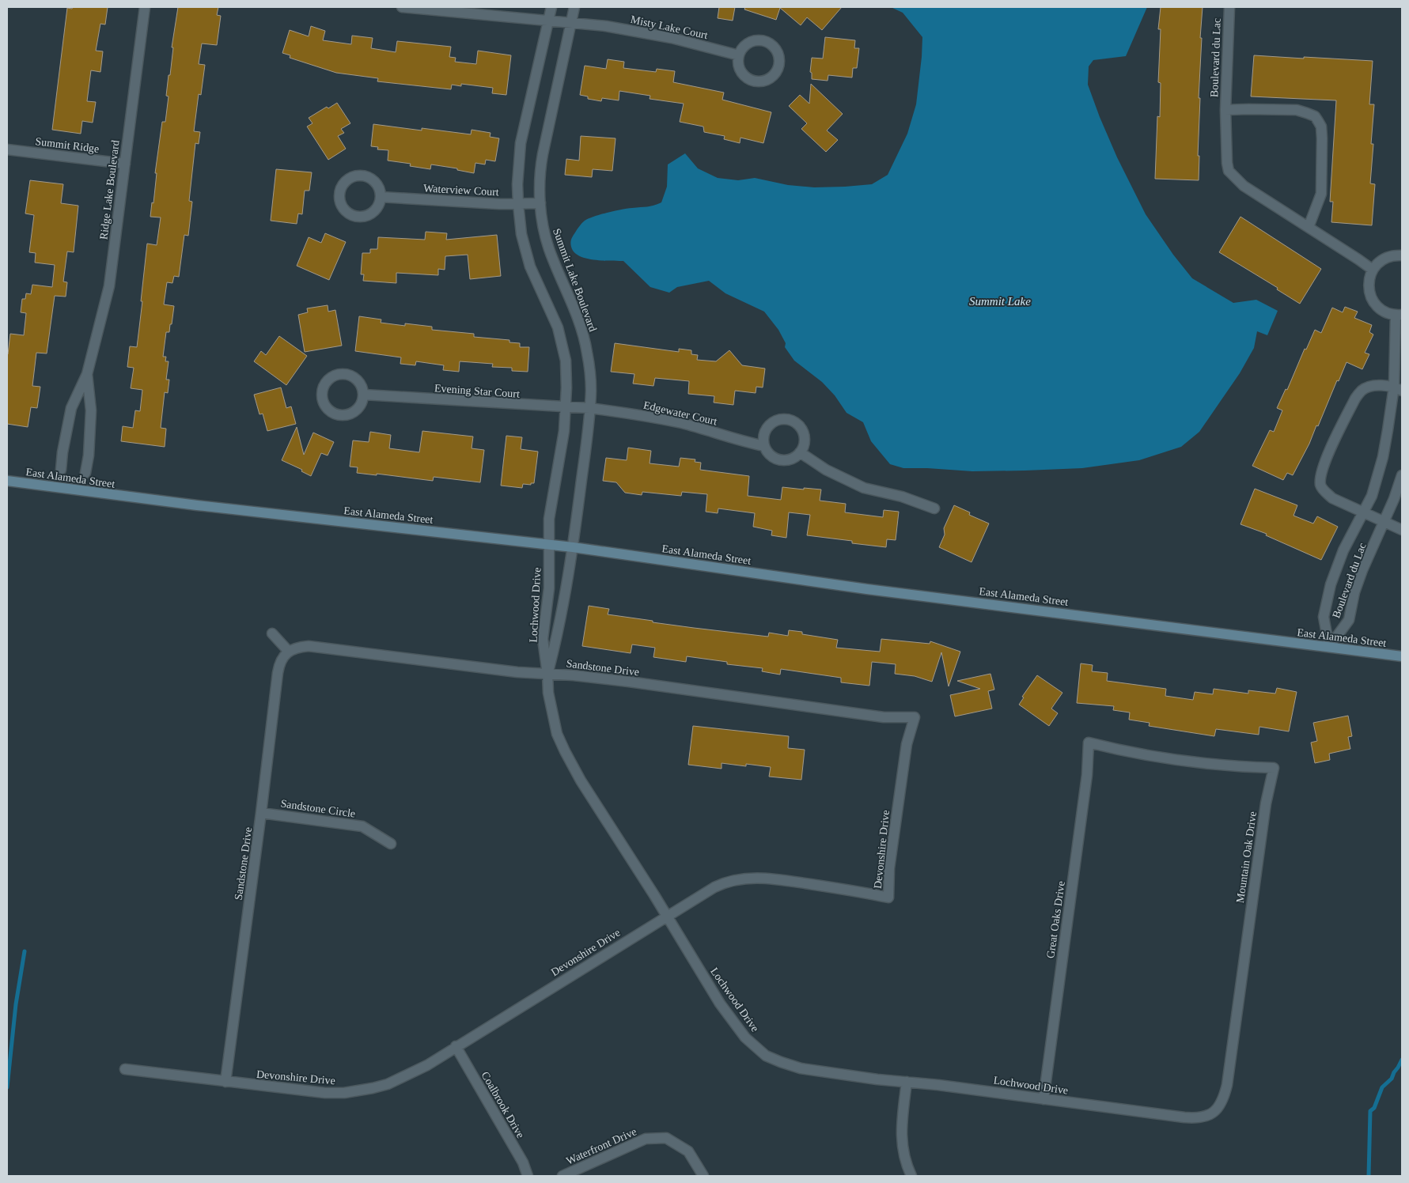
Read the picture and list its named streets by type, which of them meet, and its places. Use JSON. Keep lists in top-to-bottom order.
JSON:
{
  "streets": {
    "street": [
      "Misty Lake Court",
      "Boulevard du Lac",
      "Summit Ridge",
      "Ridge Lake Boulevard",
      "Waterview Court",
      "Summit Lake Boulevard",
      "Evening Star Court",
      "Edgewater Court",
      "East Alameda Street",
      "Lochwood Drive",
      "Sandstone Drive",
      "Sandstone Circle",
      "Devonshire Drive",
      "Mountain Oak Drive",
      "Great Oaks Drive",
      "Coalbrook Drive",
      "Waterfront Drive"
    ]
  },
  "crossings": [
    ["Misty Lake Court", "Summit Lake Boulevard"],
    ["Boulevard du Lac", "East Alameda Street"],
    ["Summit Ridge", "Ridge Lake Boulevard"],
    ["Waterview Court", "Summit Lake Boulevard"],
    ["Summit Lake Boulevard", "Evening Star Court"],
    ["Summit Lake Boulevard", "Edgewater Court"],
    ["Summit Lake Boulevard", "East Alameda Street"],
    ["Summit Lake Boulevard", "Lochwood Drive"],
    ["Evening Star Court", "Edgewater Court"],
    ["East Alameda Street", "Lochwood Drive"],
    ["Lochwood Drive", "Sandstone Drive"],
    ["Lochwood Drive", "Devonshire Drive"],
    ["Lochwood Drive", "Mountain Oak Drive"],
    ["Lochwood Drive", "Great Oaks Drive"],
    ["Sandstone Drive", "Sandstone Circle"],
    ["Sandstone Drive", "Devonshire Drive"],
    ["Devonshire Drive", "Coalbrook Drive"],
    ["Mountain Oak Drive", "Great Oaks Drive"]
  ],
  "water": ["Summit Lake"]
}
